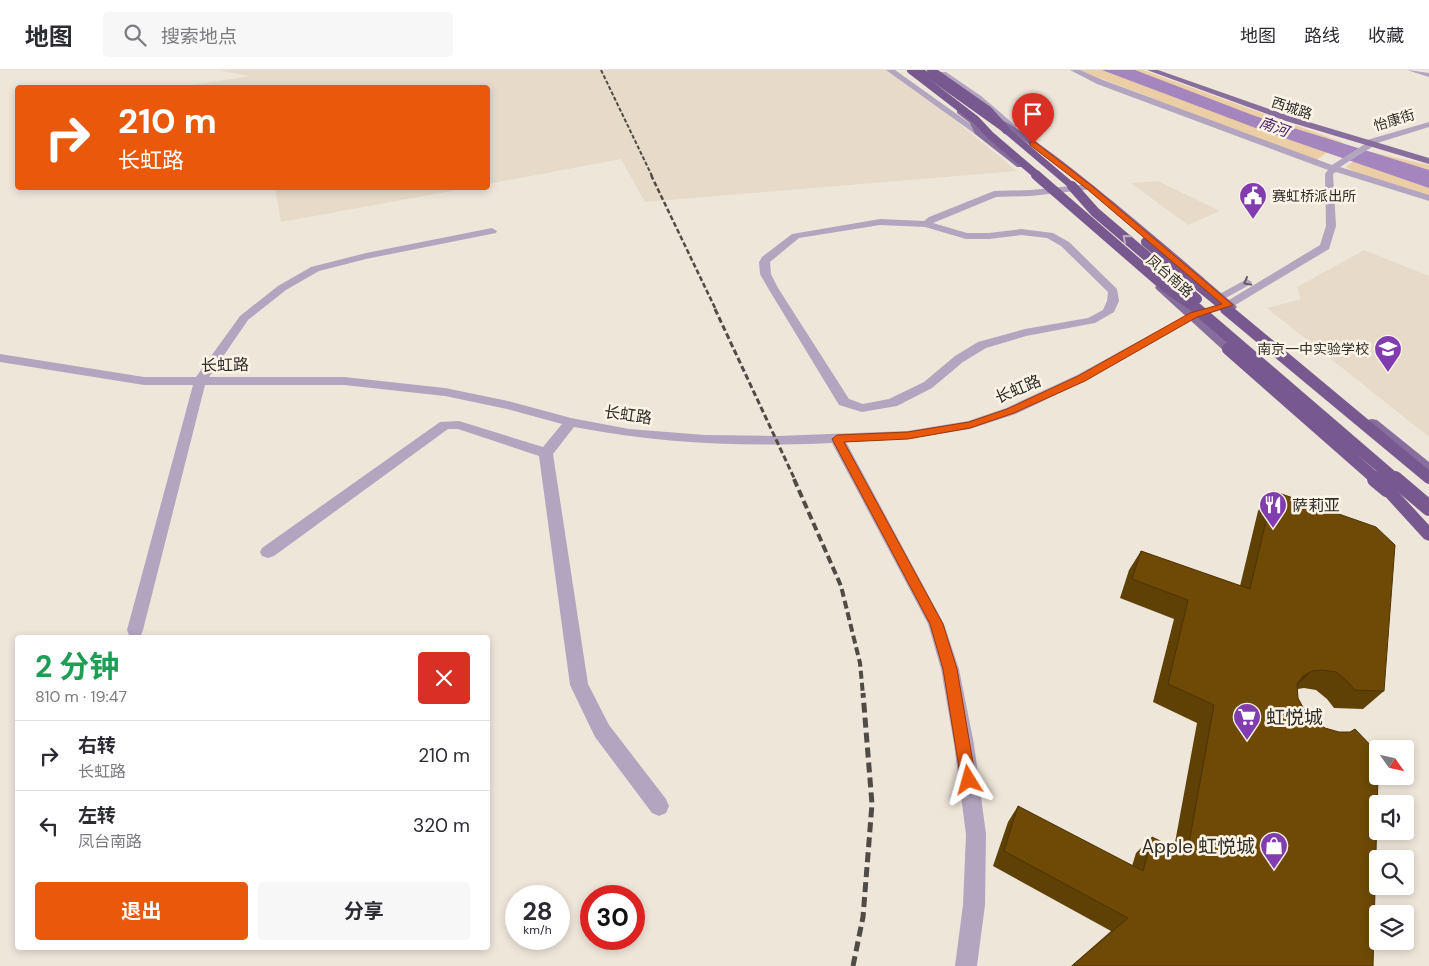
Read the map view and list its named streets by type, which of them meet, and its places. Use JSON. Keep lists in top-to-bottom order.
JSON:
{
  "streets": {
    "highway": ["凤台南路"],
    "main road": ["西城路"],
    "street": ["怡康街", "长虹路"]
  },
  "crossings": [
    ["西城路", "怡康街"],
    ["怡康街", "长虹路"],
    ["凤台南路", "长虹路"]
  ],
  "water": ["南河"],
  "places": {
    "public building": ["赛虹桥派出所"],
    "school or university": ["南京一中实验学校"],
    "restaurant": ["萨莉亚"],
    "supermarket": ["虹悦城"],
    "shop": ["Apple 虹悦城"]
  },
  "north": "bottom right",
  "page": {
    "header": "地图",
    "search": "搜索地点",
    "nav": ["地图", "路线", "收藏"],
    "turn": ["210 m", "长虹路"],
    "heading": ["2 分钟", "810 m · 19:47"],
    "list": [
      {
        "name": "右转",
        "note": "长虹路",
        "value": "210 m"
      },
      {
        "name": "左转",
        "note": "凤台南路",
        "value": "320 m"
      }
    ],
    "buttons": ["退出", "分享"],
    "speed": "28 km/h",
    "limit": "30"
  }
}
